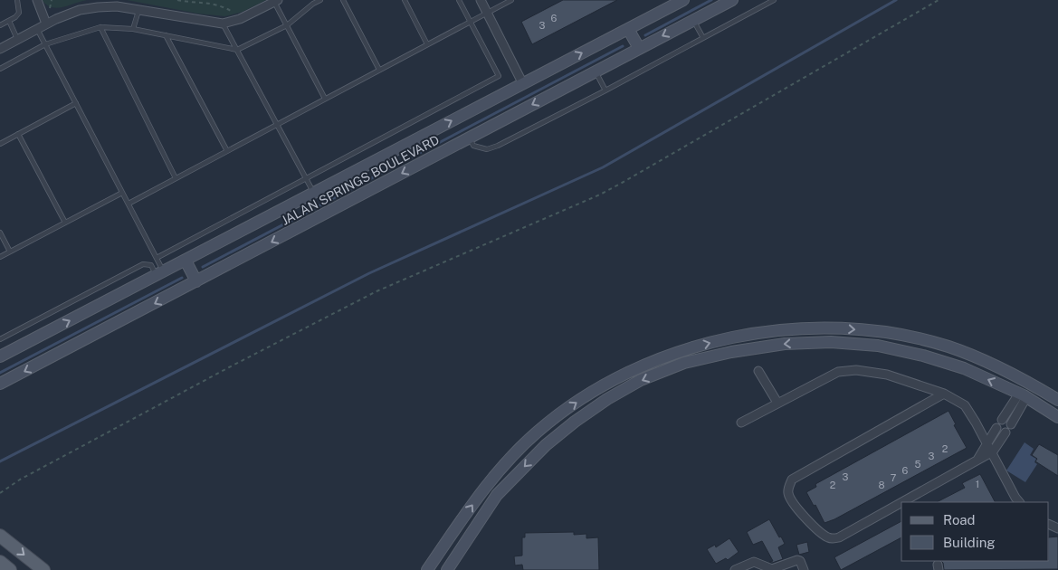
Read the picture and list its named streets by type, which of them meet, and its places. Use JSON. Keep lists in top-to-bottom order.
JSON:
{
  "streets": {
    "main road": ["JALAN SPRINGS BOULEVARD"]
  },
  "house_numbers": [
    "6",
    "3",
    "2",
    "3",
    "5",
    "6",
    "3",
    "7",
    "1",
    "2",
    "8"
  ],
  "legend": ["Road", "Building"]
}
